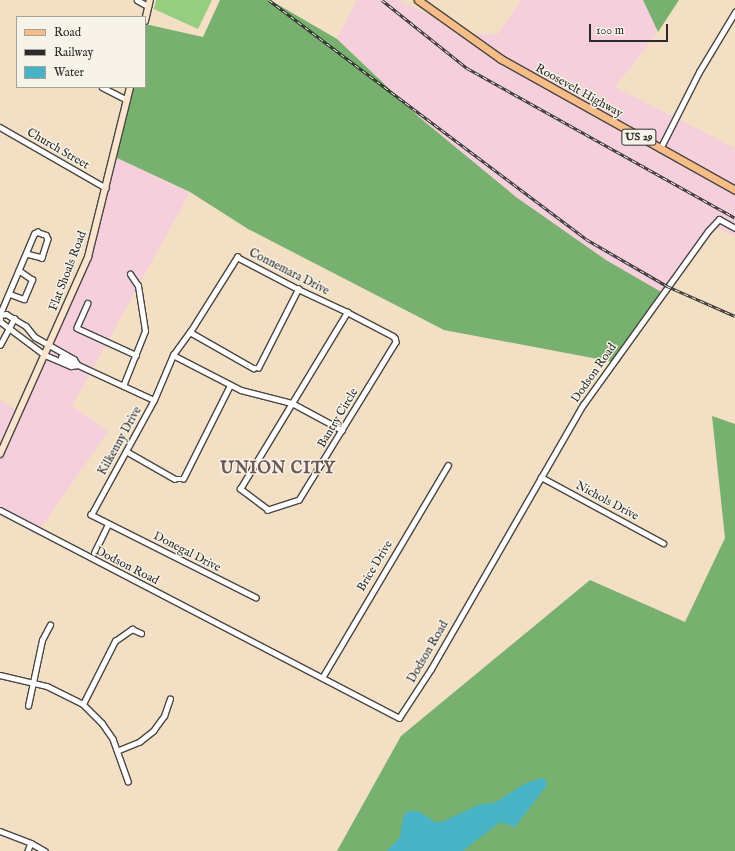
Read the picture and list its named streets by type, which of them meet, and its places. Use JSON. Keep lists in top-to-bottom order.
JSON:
{
  "streets": {
    "main road": ["Roosevelt Highway", "US 29"],
    "street": [
      "Church Street",
      "Flat Shoals Road",
      "Connemara Drive",
      "Dodson Road",
      "Bantry Circle",
      "Kilkenny Drive",
      "Nichols Drive",
      "Donegal Drive",
      "Brice Drive"
    ]
  },
  "crossings": [
    ["Church Street", "Flat Shoals Road"],
    ["Connemara Drive", "Bantry Circle"],
    ["Connemara Drive", "Kilkenny Drive"],
    ["Dodson Road", "Nichols Drive"],
    ["Dodson Road", "Brice Drive"],
    ["Kilkenny Drive", "Donegal Drive"]
  ],
  "districts": ["UNION CITY"],
  "legend": ["Road", "Railway", "Water"],
  "scale_bar": "100 m"
}
